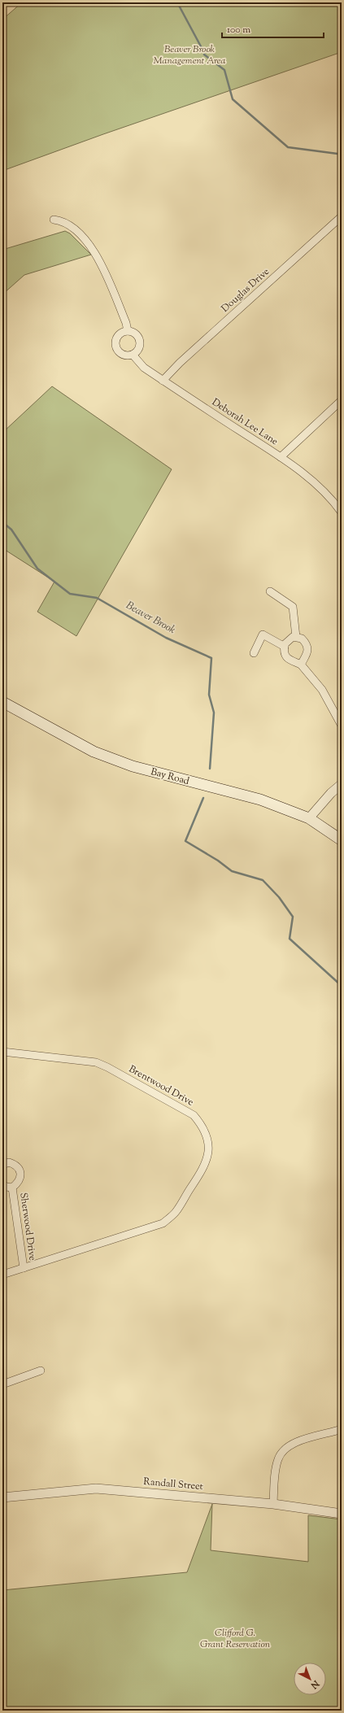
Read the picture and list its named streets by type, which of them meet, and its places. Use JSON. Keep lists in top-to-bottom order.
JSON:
{
  "streets": {
    "main road": ["Bay Road"],
    "street": [
      "Douglas Drive",
      "Deborah Lee Lane",
      "Brentwood Drive",
      "Sherwood Drive",
      "Randall Street"
    ]
  },
  "crossings": [
    ["Douglas Drive", "Deborah Lee Lane"],
    ["Brentwood Drive", "Sherwood Drive"]
  ],
  "water": ["Beaver Brook"],
  "parks": ["Beaver Brook Management Area", "Clifford G. Grant Reservation"],
  "scale_bar": "100 m",
  "north": "bottom right"
}
